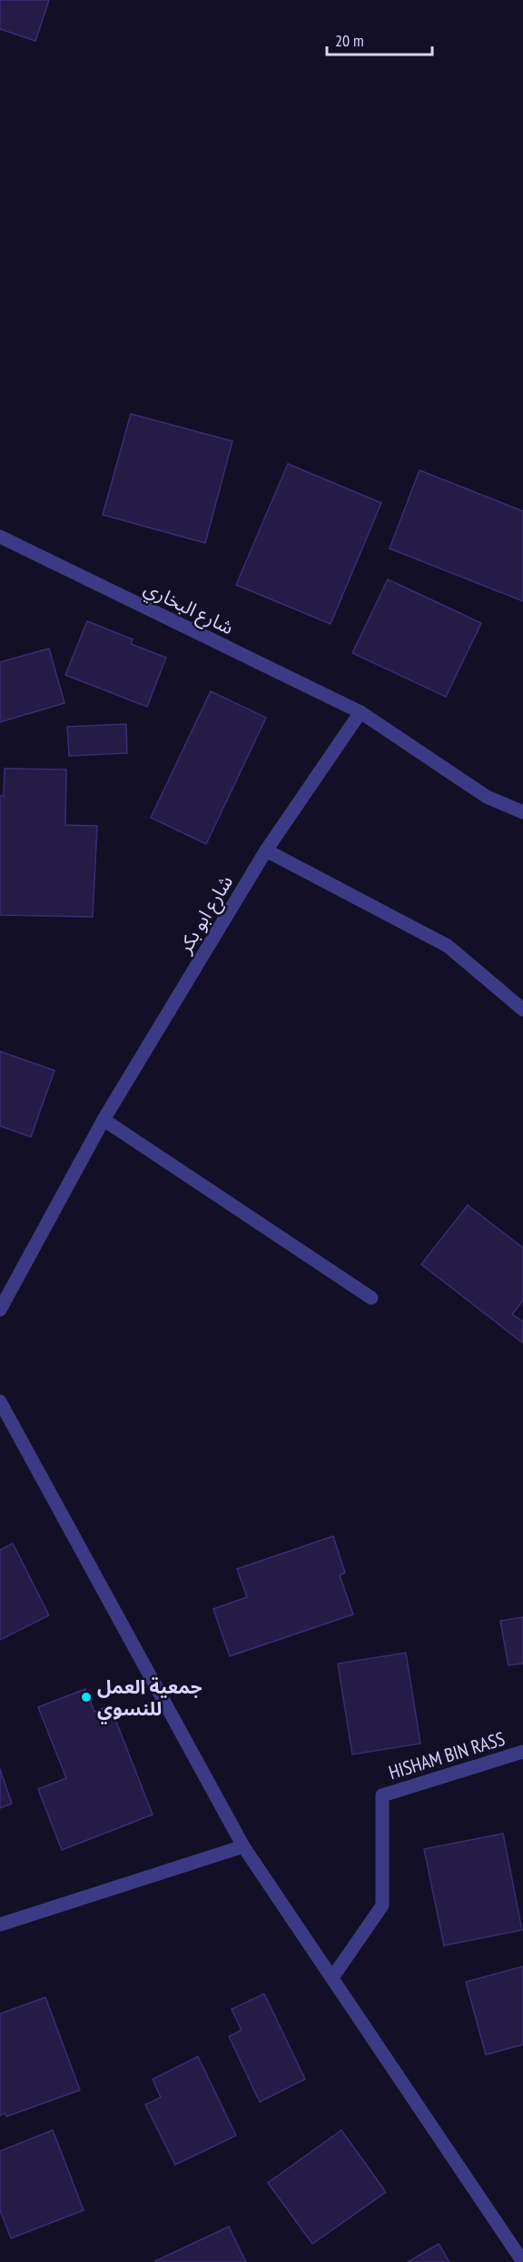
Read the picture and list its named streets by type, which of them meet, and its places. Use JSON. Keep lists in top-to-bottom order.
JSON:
{
  "streets": {
    "street": ["شارع البخاري", "شارع ابو بكر", "HISHAM BIN RASS"]
  },
  "crossings": [
    ["شارع البخاري", "شارع ابو بكر"]
  ],
  "places": ["جمعية العمل للنسوي"],
  "scale_bar": "20 m"
}
